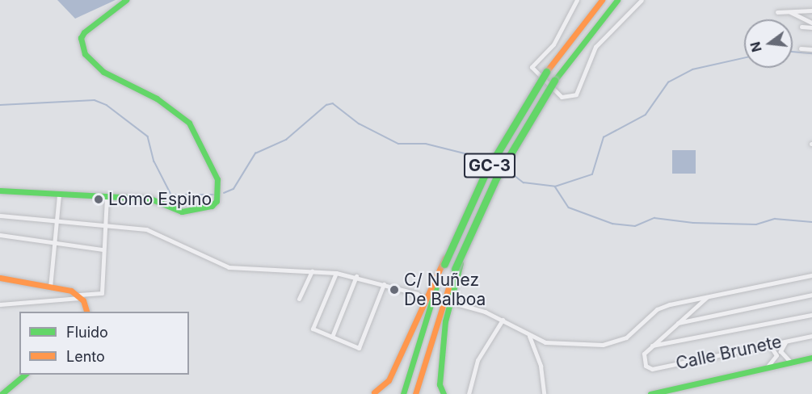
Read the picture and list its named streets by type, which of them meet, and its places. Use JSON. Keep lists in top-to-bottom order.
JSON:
{
  "streets": {
    "main road": ["GC-3"],
    "street": ["Calle Brunete"]
  },
  "places": ["Lomo Espino", "C/ Nuñez De Balboa"],
  "legend": ["Fluido", "Lento"],
  "north": "left"
}
